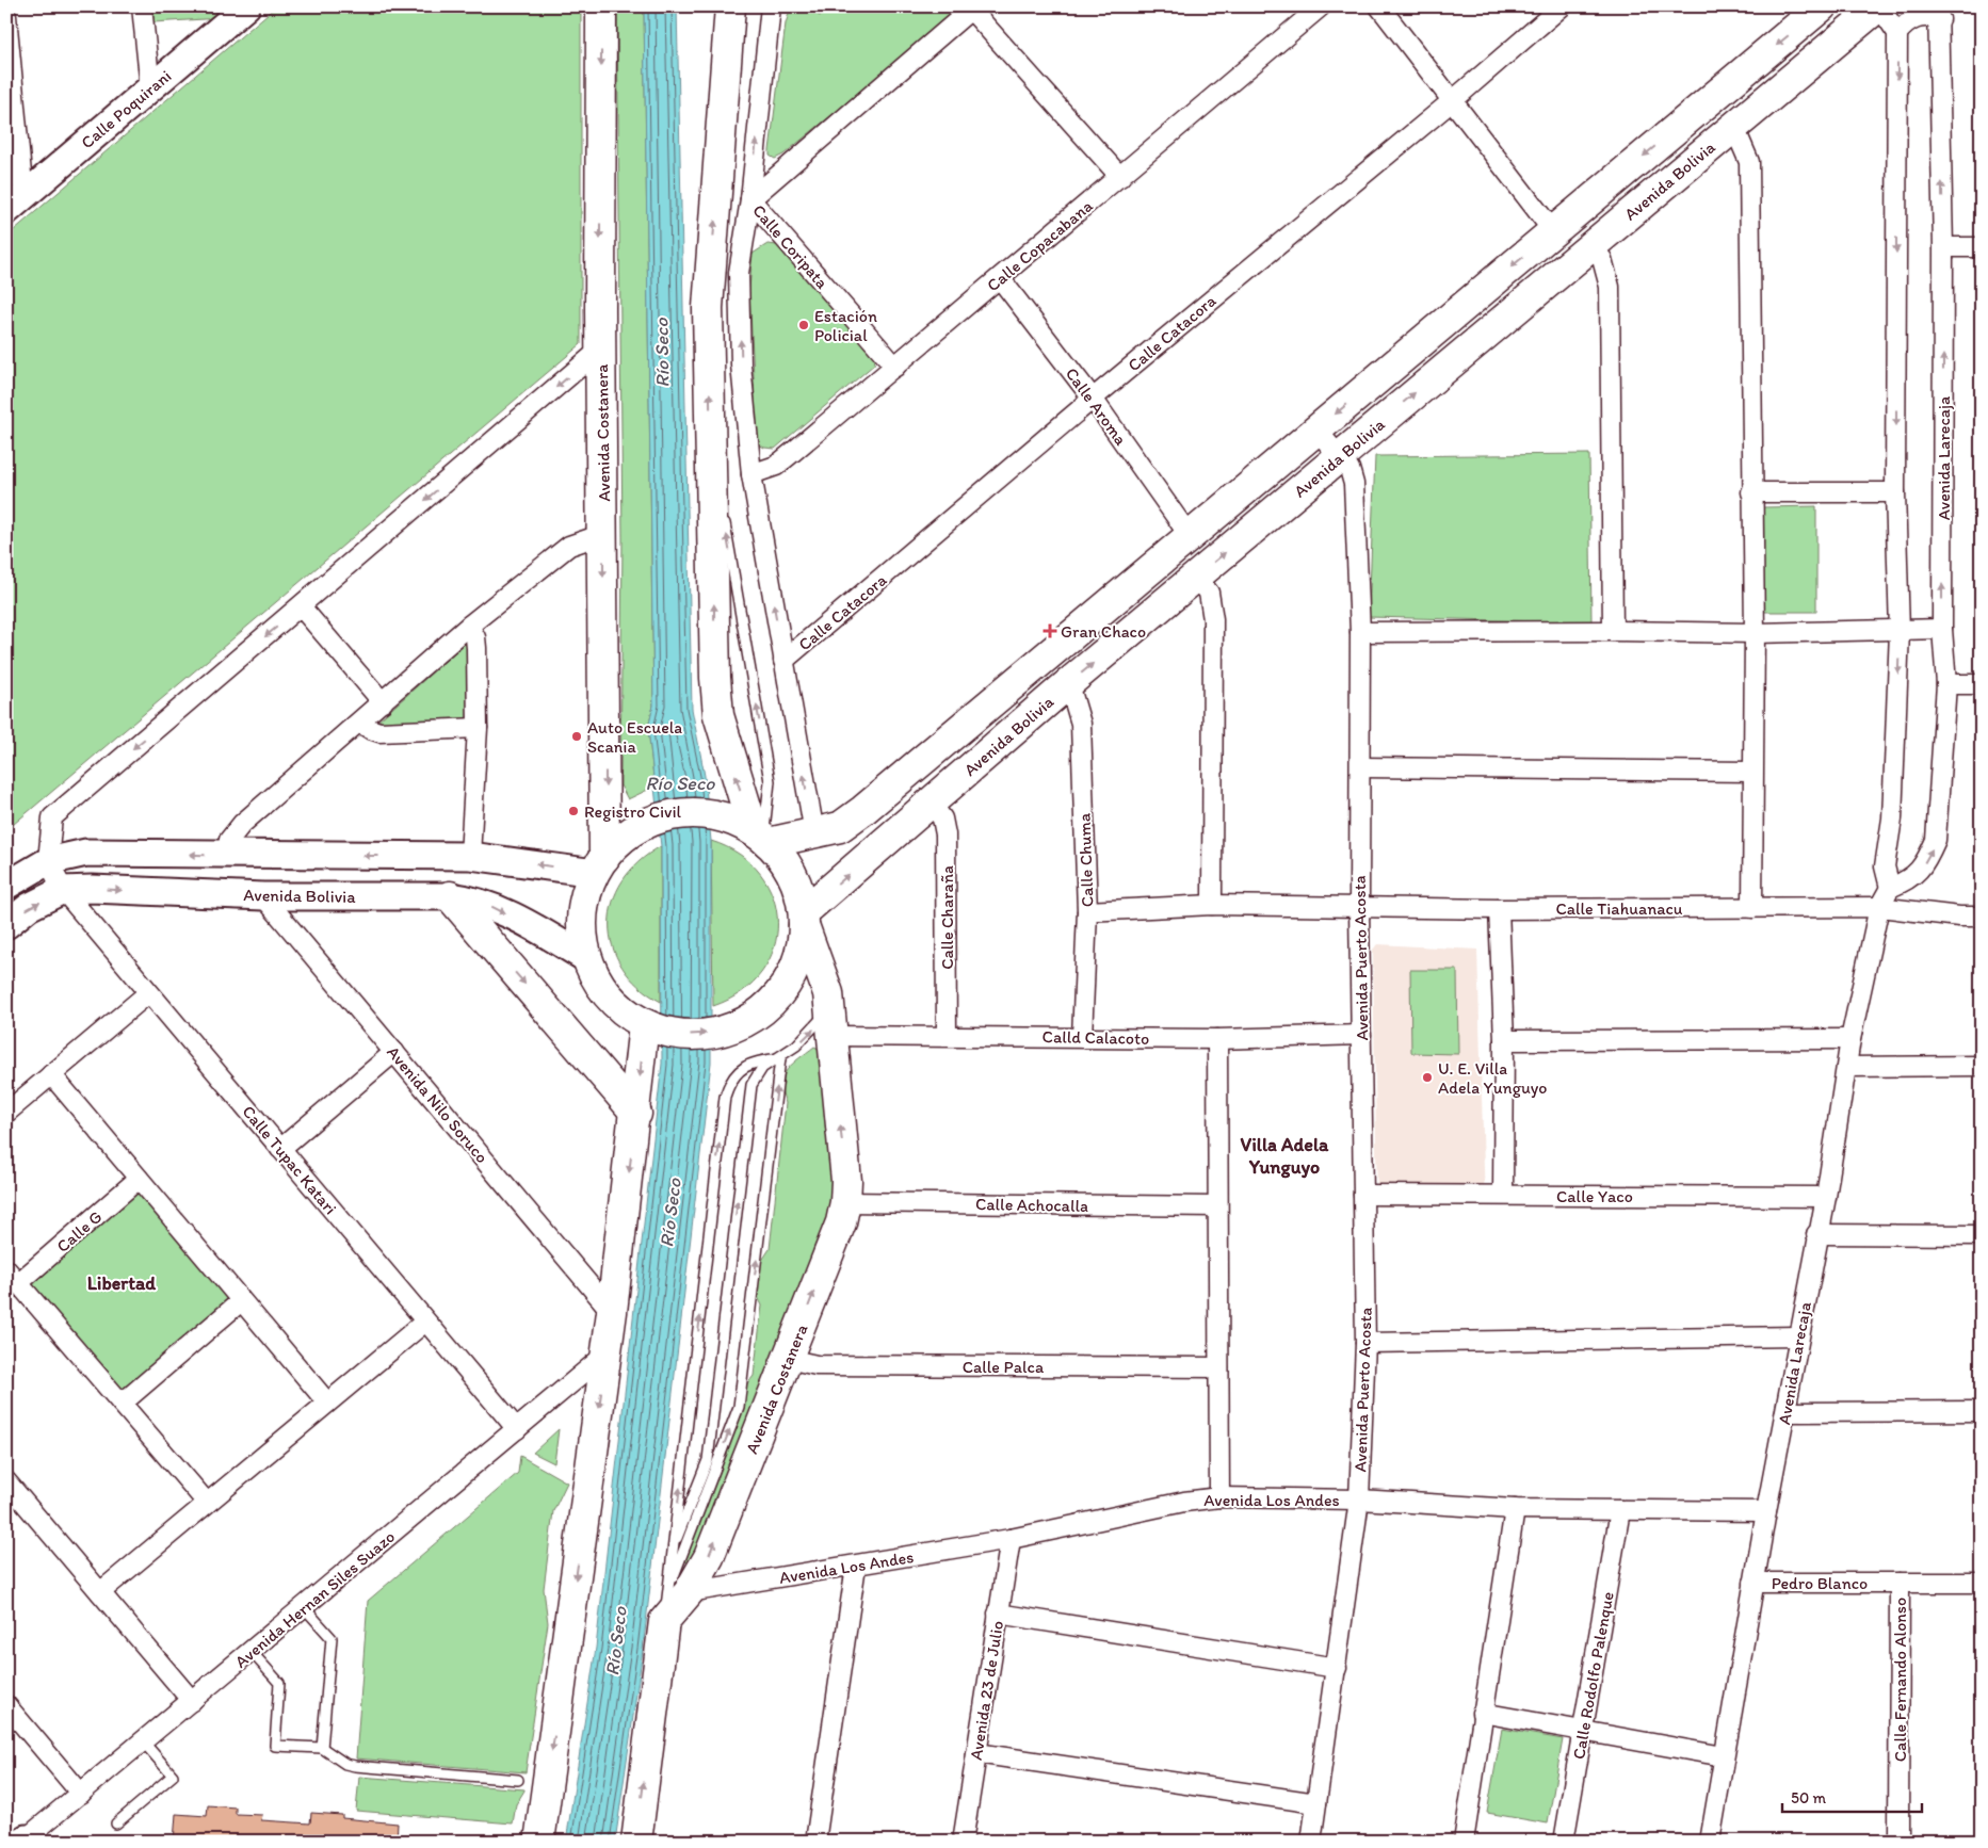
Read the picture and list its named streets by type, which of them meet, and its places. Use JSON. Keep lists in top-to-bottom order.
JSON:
{
  "streets": {
    "main road": ["Avenida Bolivia", "Avenida Costanera"],
    "street": [
      "Calle Poquirani",
      "Calle Copacabana",
      "Calle Coripata",
      "Calle Catacora",
      "Calle Aroma",
      "Avenida Larecaja",
      "Calle Chuma",
      "Calle Tiahuanacu",
      "Calle Charaña",
      "Avenida Puerto Acosta",
      "Calld Calacoto",
      "Avenida Nilo Soruco",
      "Calle Tupac Katari",
      "Calle Yaco",
      "Calle Achocalla",
      "Calle G",
      "Calle Palca",
      "Avenida Los Andes",
      "Pedro Blanco",
      "Avenida Hernan Siles Suazo",
      "Calle Rodolfo Palenque",
      "Calle Fernando Alonso",
      "Avenida 23 de Julio"
    ]
  },
  "crossings": [
    ["Avenida Bolivia", "Calle Aroma"],
    ["Avenida Bolivia", "Avenida Costanera"],
    ["Avenida Bolivia", "Calle Chuma"],
    ["Avenida Bolivia", "Calle Charaña"],
    ["Avenida Bolivia", "Avenida Puerto Acosta"],
    ["Avenida Bolivia", "Avenida Nilo Soruco"],
    ["Avenida Bolivia", "Calle Tupac Katari"],
    ["Calle Copacabana", "Calle Coripata"],
    ["Calle Copacabana", "Calle Aroma"],
    ["Calle Catacora", "Calle Aroma"],
    ["Avenida Costanera", "Calld Calacoto"],
    ["Avenida Costanera", "Calle Achocalla"],
    ["Avenida Costanera", "Calle Palca"],
    ["Avenida Costanera", "Avenida Los Andes"],
    ["Avenida Larecaja", "Calle Tiahuanacu"],
    ["Avenida Larecaja", "Calle Yaco"],
    ["Avenida Larecaja", "Avenida Los Andes"],
    ["Avenida Larecaja", "Pedro Blanco"],
    ["Calle Chuma", "Calle Tiahuanacu"],
    ["Calle Chuma", "Calld Calacoto"],
    ["Calle Tiahuanacu", "Avenida Puerto Acosta"],
    ["Calle Charaña", "Calld Calacoto"],
    ["Avenida Puerto Acosta", "Calld Calacoto"],
    ["Avenida Puerto Acosta", "Calle Yaco"],
    ["Avenida Puerto Acosta", "Avenida Los Andes"],
    ["Calle Tupac Katari", "Avenida Hernan Siles Suazo"],
    ["Avenida Los Andes", "Calle Rodolfo Palenque"],
    ["Avenida Los Andes", "Avenida 23 de Julio"],
    ["Pedro Blanco", "Calle Fernando Alonso"]
  ],
  "districts": ["Villa Adela Yunguyo", "Libertad"],
  "water": ["Río Seco"],
  "places": {
    "other": [
      "Estación Policial",
      "Auto Escuela Scania",
      "Registro Civil",
      "U. E. Villa Adela Yunguyo"
    ],
    "health": ["Gran Chaco"]
  },
  "scale_bar": "50 m"
}
